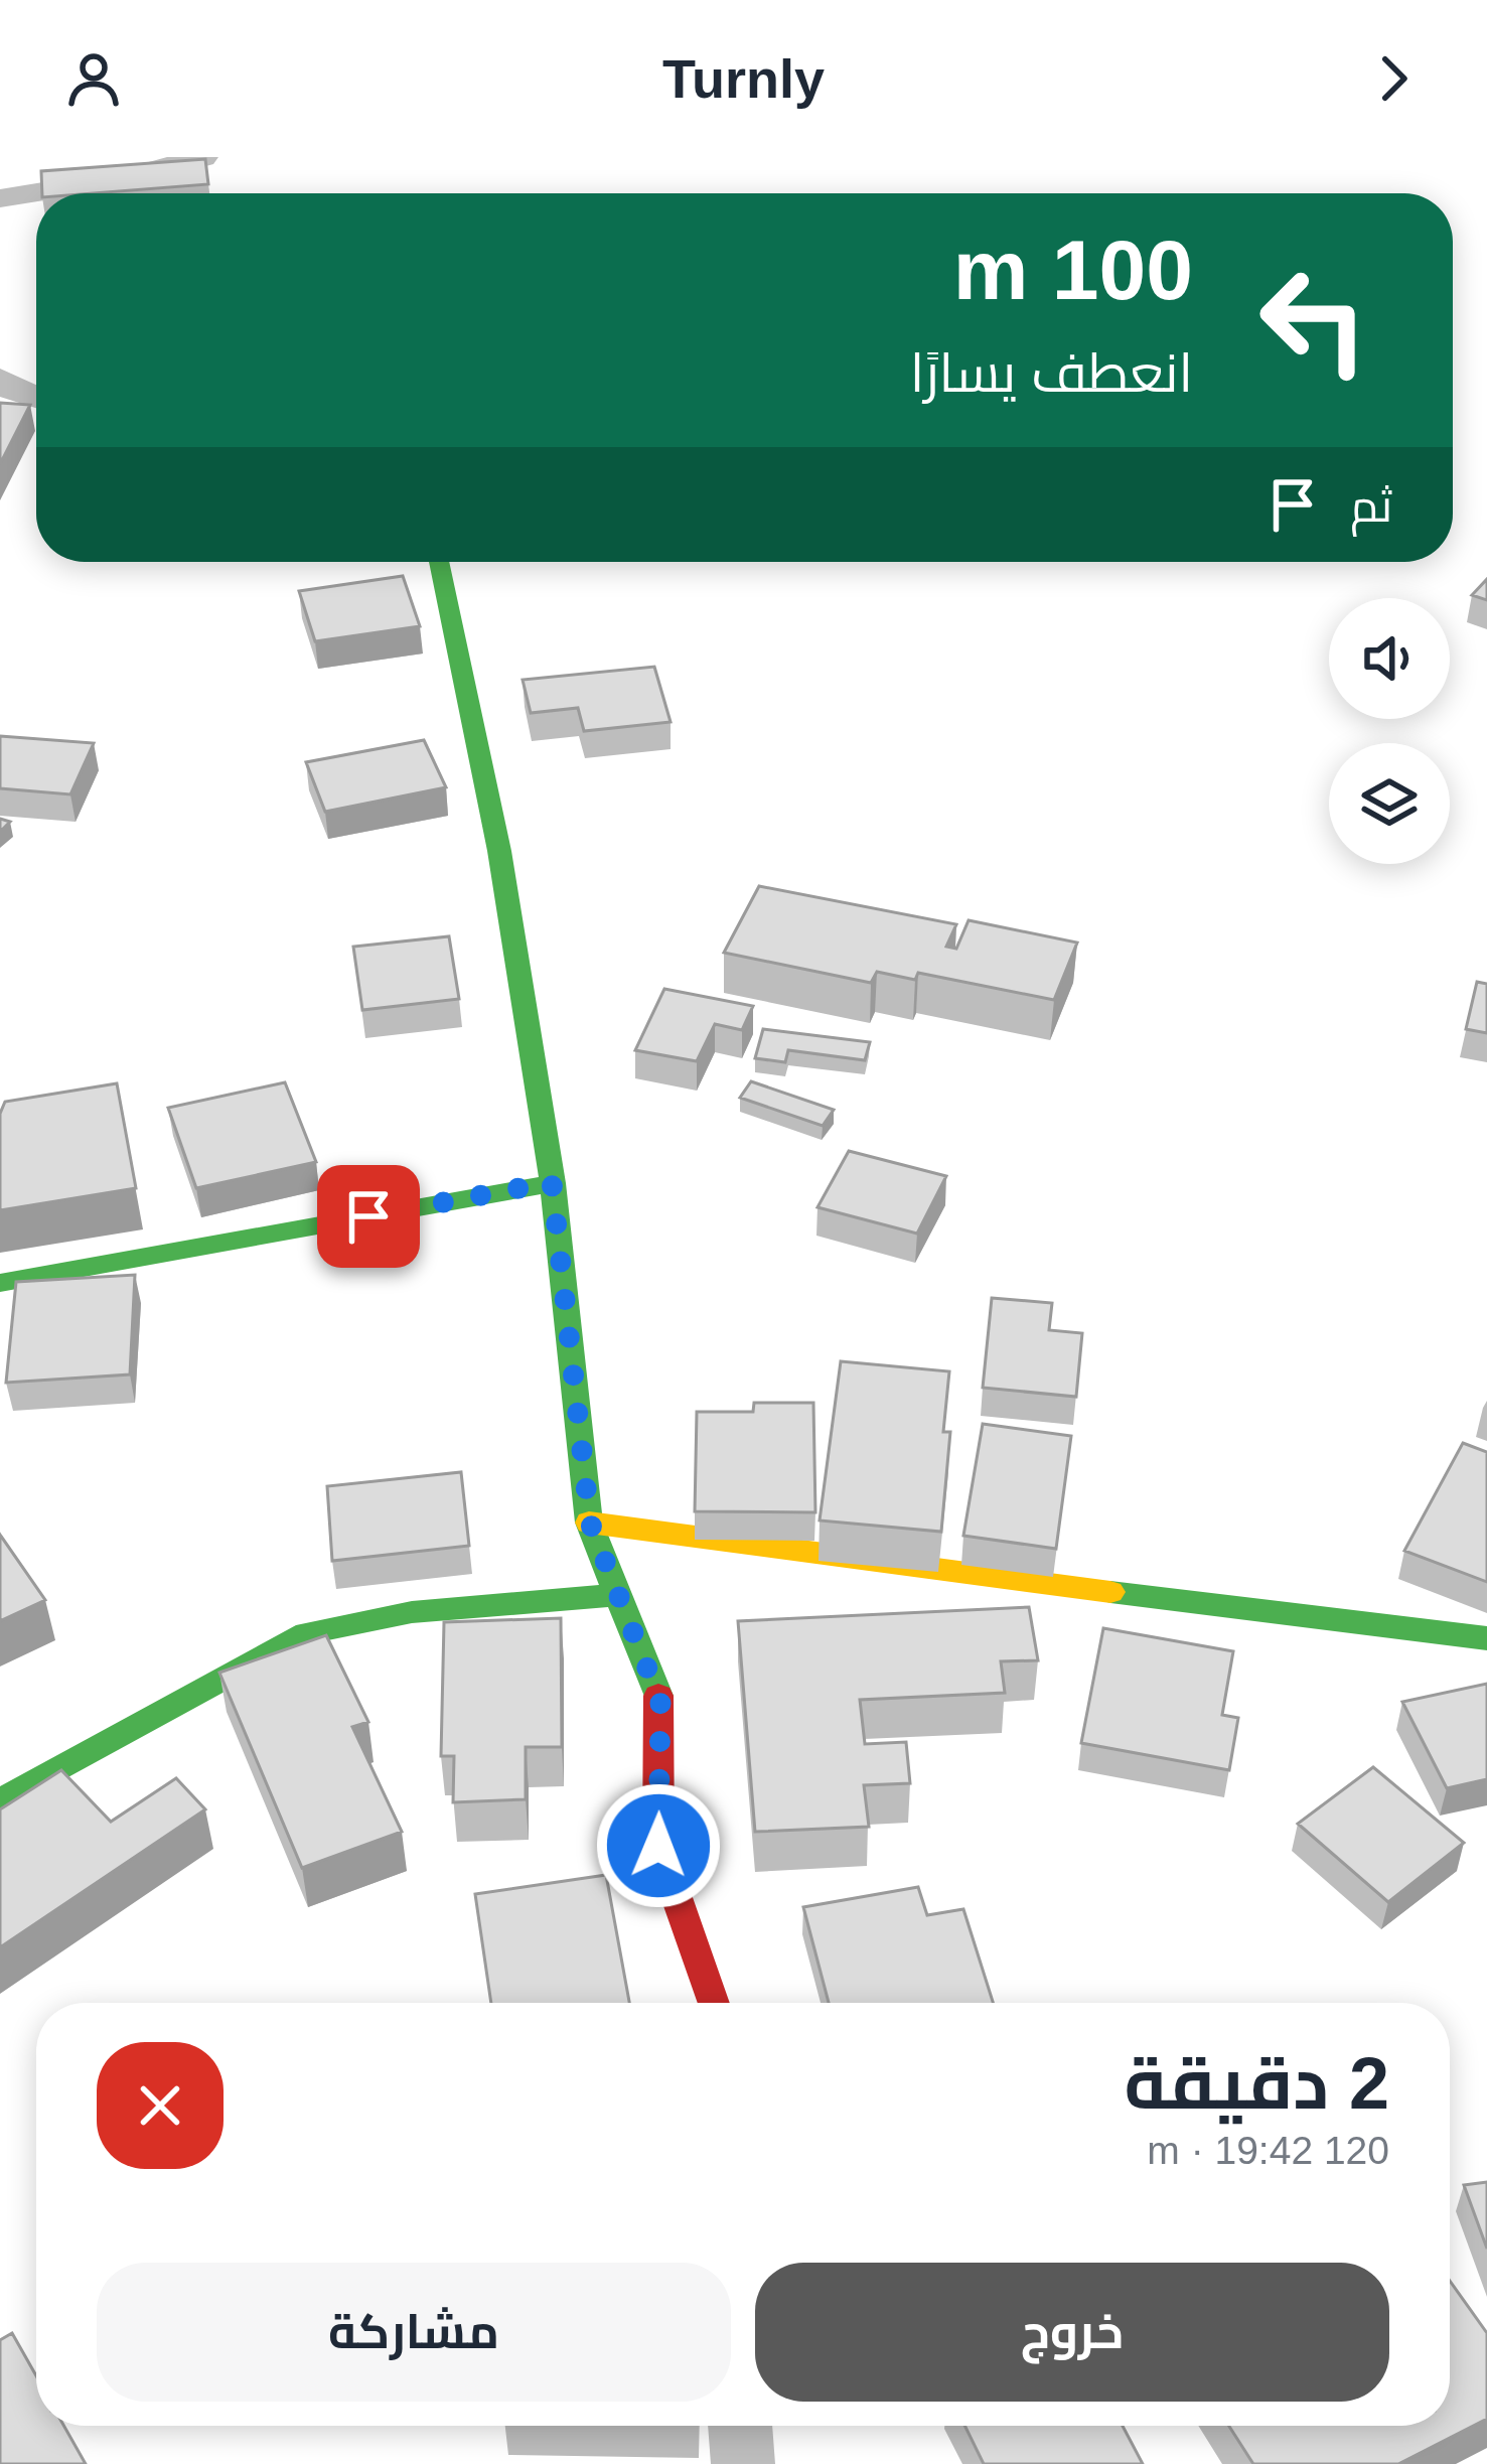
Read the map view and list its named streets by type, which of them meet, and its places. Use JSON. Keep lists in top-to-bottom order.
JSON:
{
  "page": {
    "header": "Turnly",
    "turn": ["100 m", "انعطف يسارًا"],
    "then": "ثم",
    "heading": ["2 دقيقة", "120 m · 19:42"],
    "buttons": ["خروج", "مشاركة"]
  }
}
